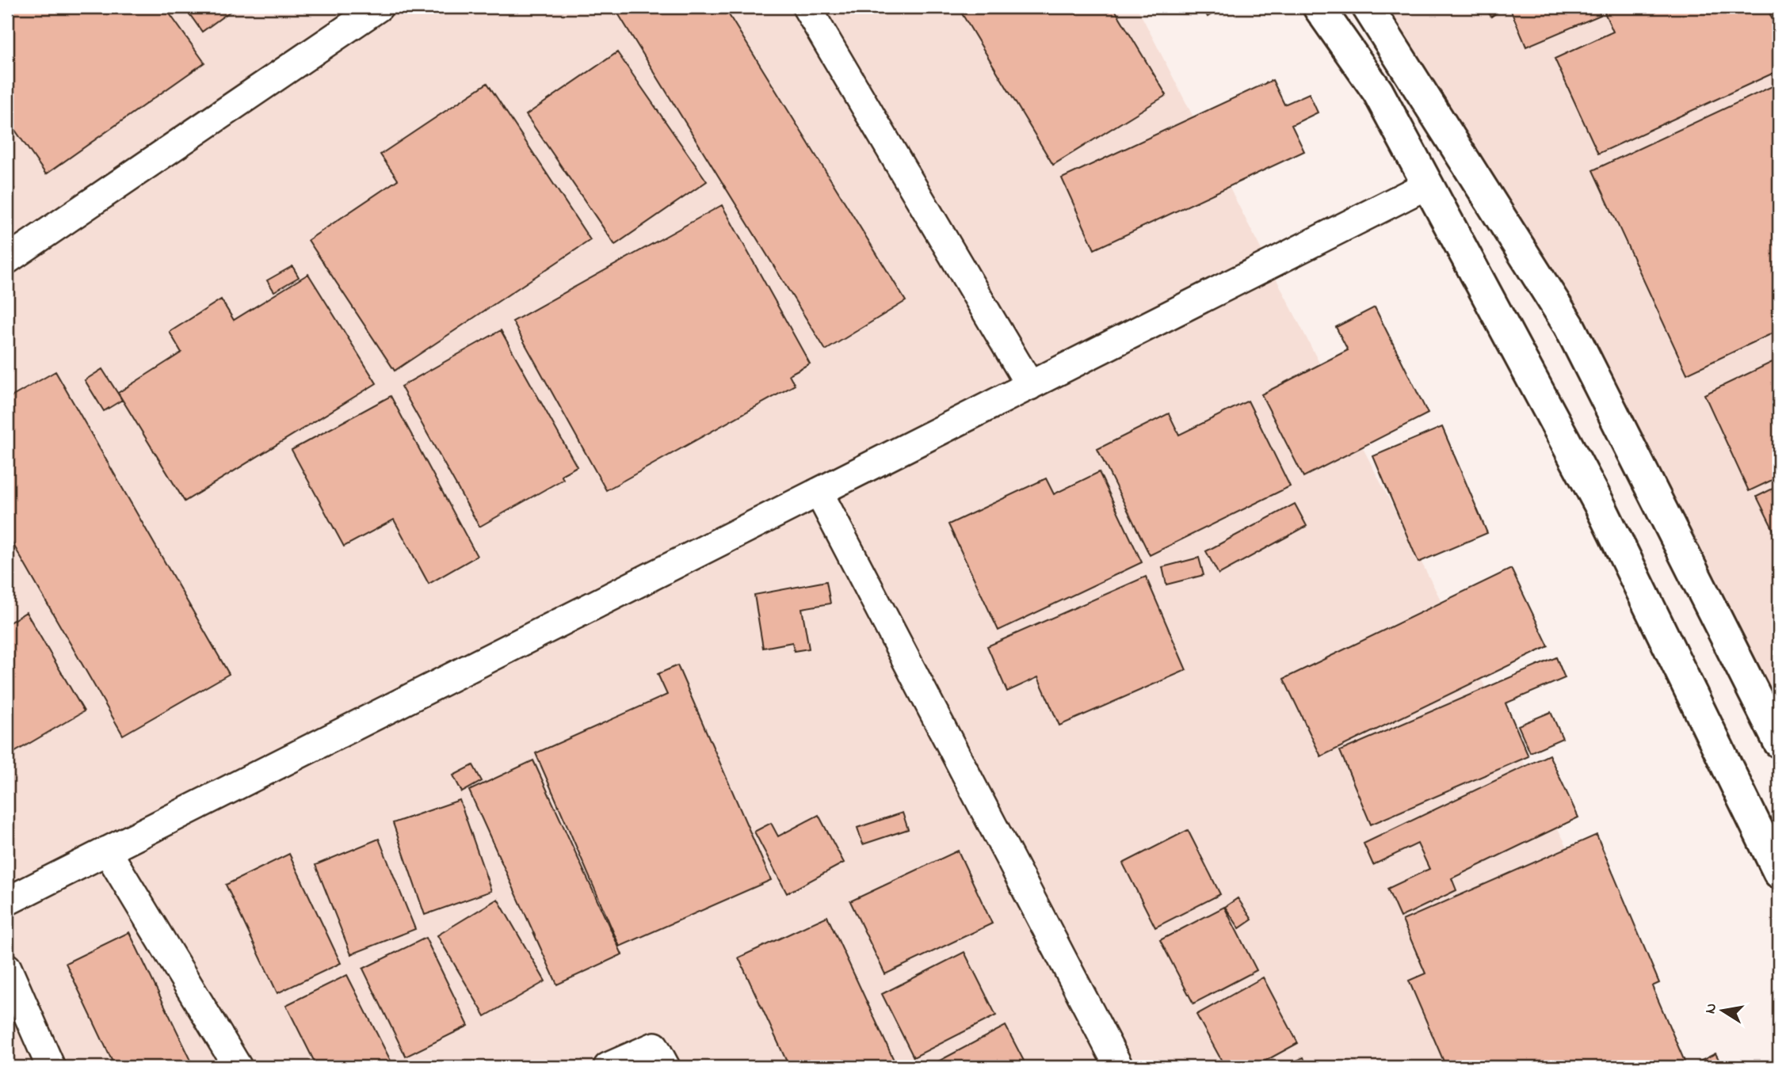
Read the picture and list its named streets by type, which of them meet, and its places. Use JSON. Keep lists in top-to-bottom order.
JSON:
{
  "north": "left"
}
